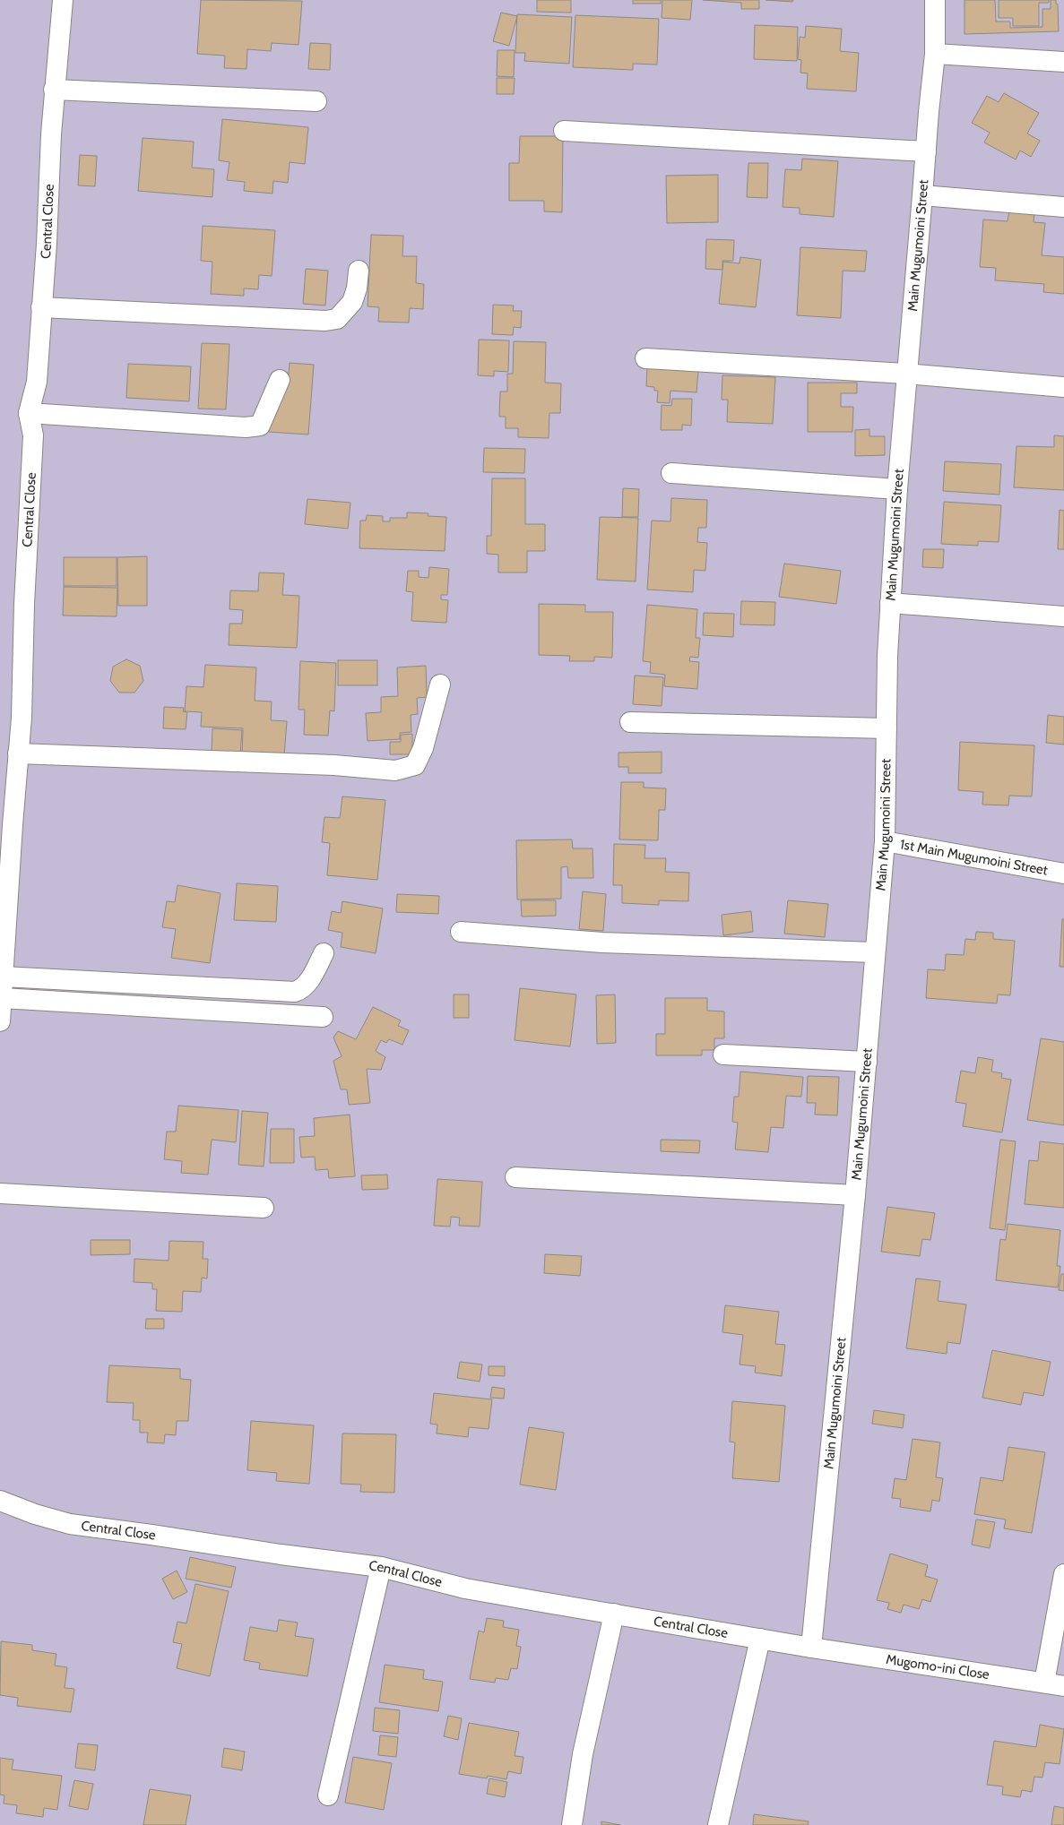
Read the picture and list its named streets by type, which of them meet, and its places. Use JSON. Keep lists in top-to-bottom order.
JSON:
{
  "streets": {
    "street": [
      "Central Close",
      "Main Mugumoini Street",
      "1st Main Mugumoini Street",
      "Mugomo-ini Close"
    ]
  },
  "crossings": [
    ["Central Close", "Main Mugumoini Street"],
    ["Central Close", "Mugomo-ini Close"],
    ["Main Mugumoini Street", "1st Main Mugumoini Street"],
    ["Main Mugumoini Street", "Mugomo-ini Close"]
  ]
}
